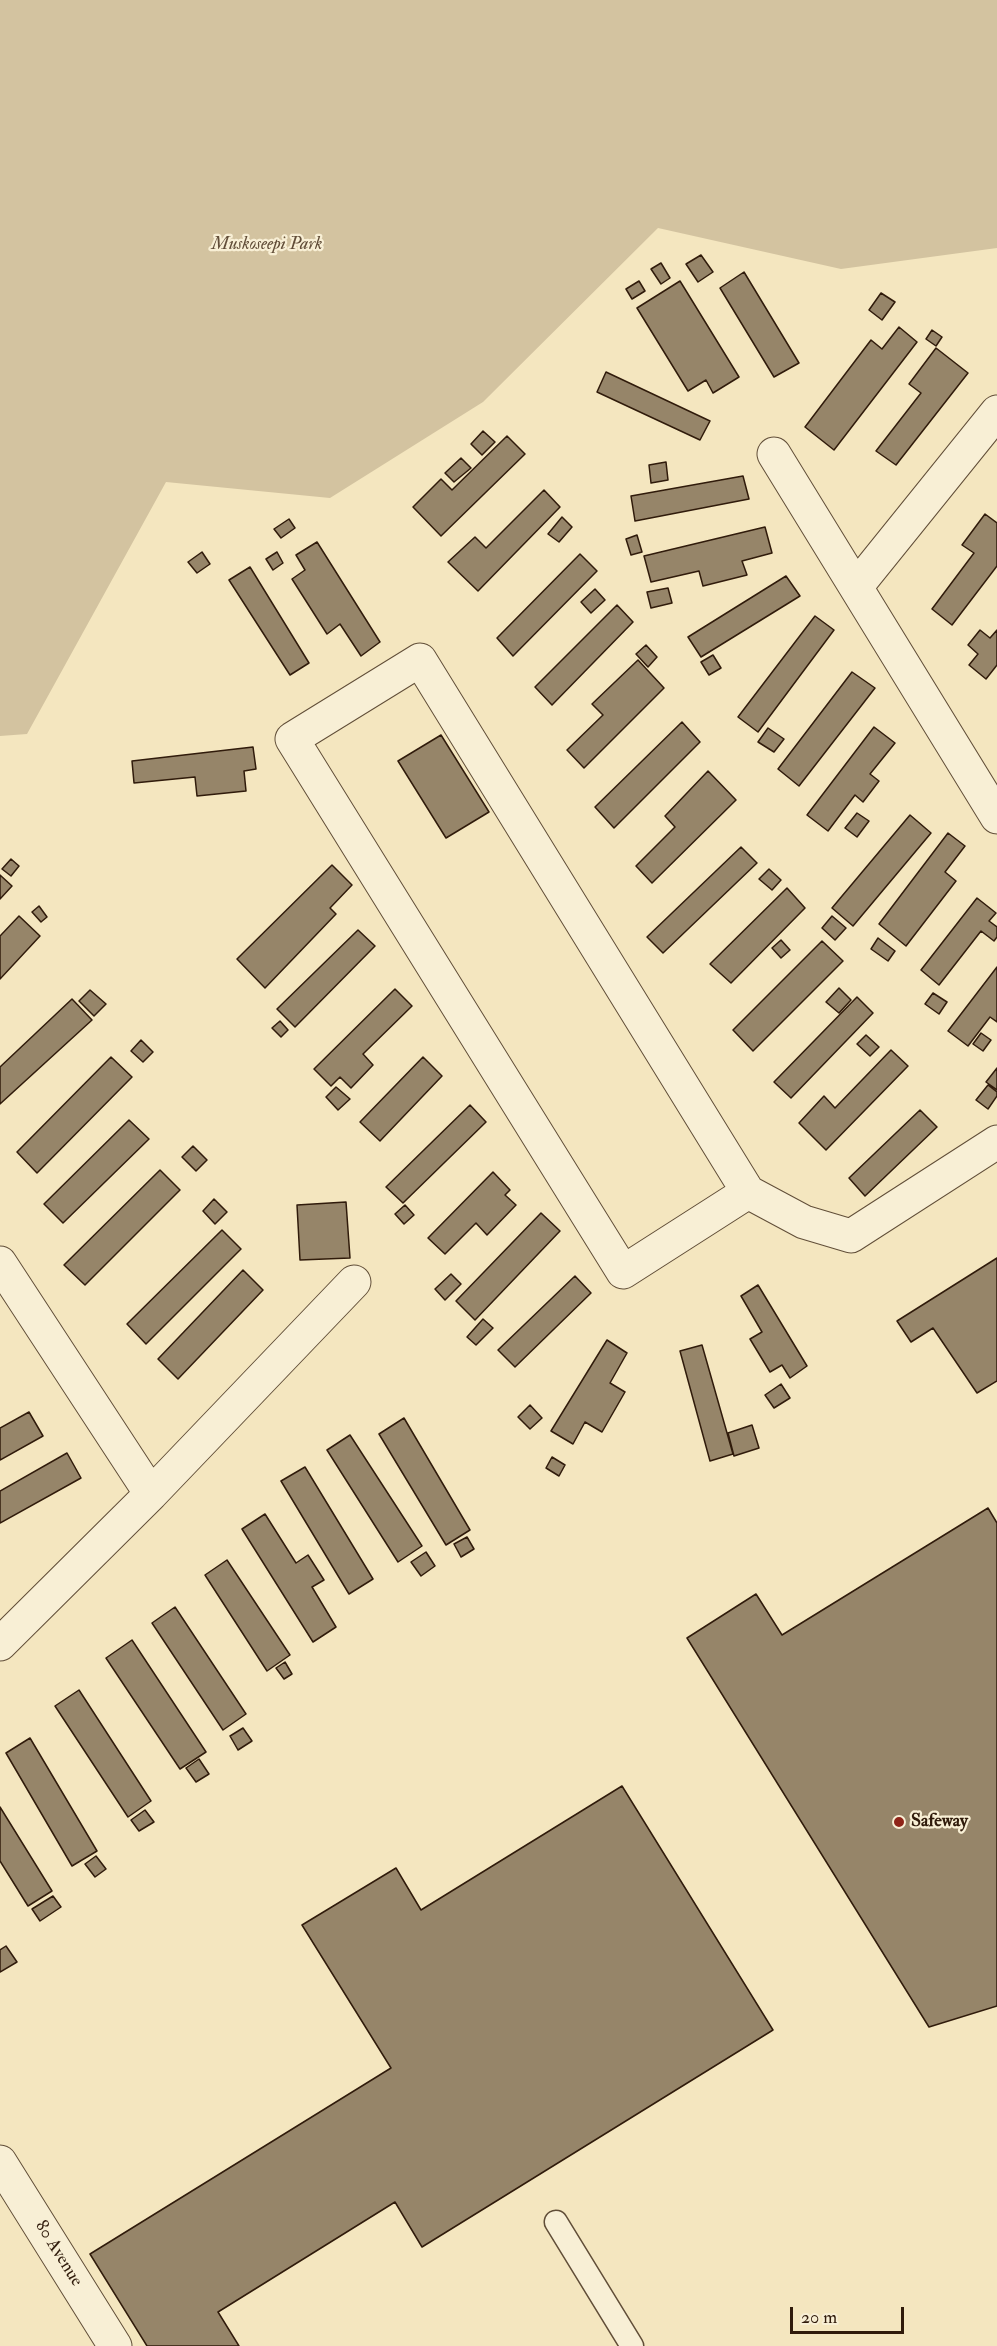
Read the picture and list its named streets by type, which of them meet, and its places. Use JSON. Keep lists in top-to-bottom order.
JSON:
{
  "streets": {
    "street": ["80 Avenue"]
  },
  "parks": ["Muskoseepi Park"],
  "places": ["Safeway"],
  "scale_bar": "20 m"
}
